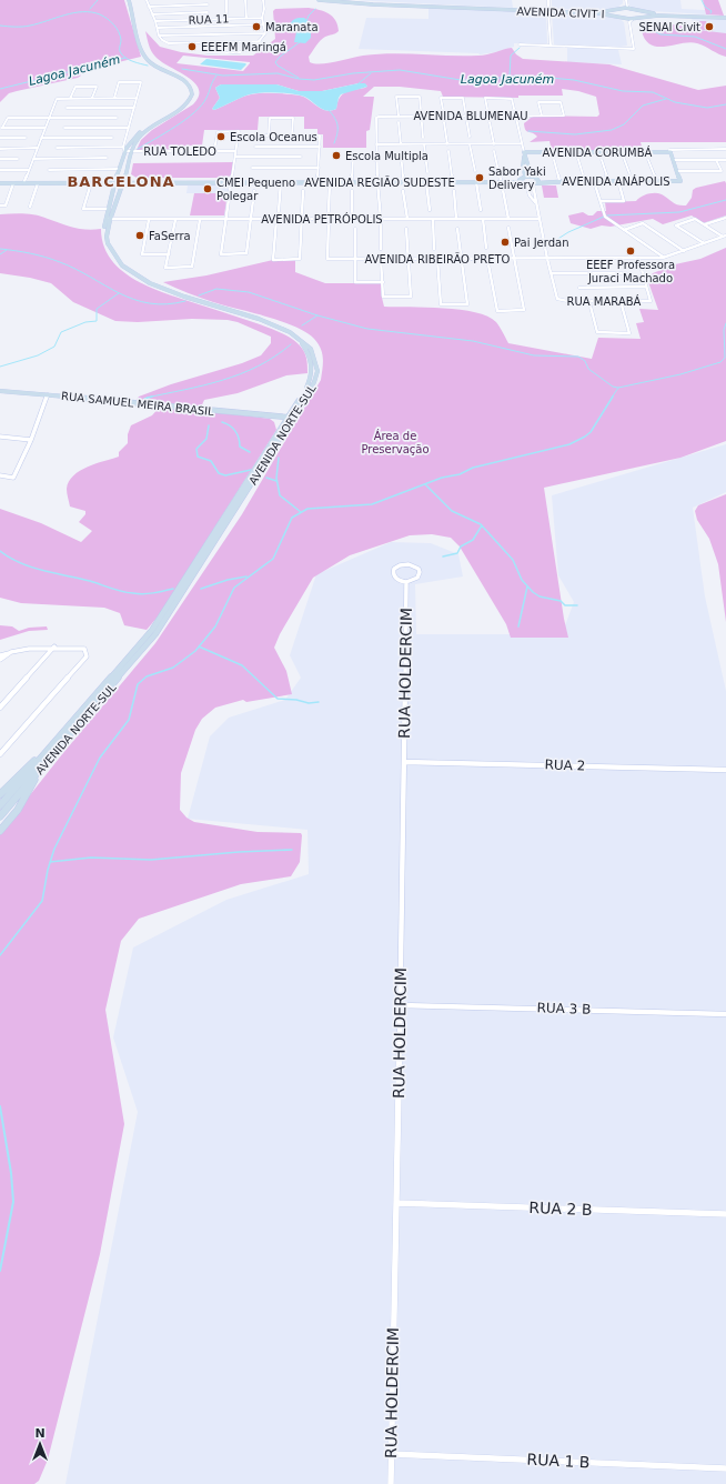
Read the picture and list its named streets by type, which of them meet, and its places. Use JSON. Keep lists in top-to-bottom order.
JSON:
{
  "streets": {
    "main road": [
      "AVENIDA CIVIT I",
      "AVENIDA CORUMBÁ",
      "AVENIDA ANÁPOLIS",
      "AVENIDA REGIÃO SUDESTE",
      "RUA SAMUEL MEIRA BRASIL",
      "AVENIDA NORTE-SUL"
    ],
    "street": [
      "RUA 11",
      "AVENIDA BLUMENAU",
      "RUA TOLEDO",
      "AVENIDA PETRÓPOLIS",
      "AVENIDA RIBEIRÃO PRETO",
      "RUA MARABÁ",
      "RUA HOLDERCIM",
      "RUA 2",
      "RUA 3 B",
      "RUA 2 B",
      "RUA 1 B"
    ]
  },
  "crossings": [
    ["RUA TOLEDO", "AVENIDA NORTE-SUL"],
    ["AVENIDA REGIÃO SUDESTE", "AVENIDA NORTE-SUL"],
    ["AVENIDA PETRÓPOLIS", "AVENIDA RIBEIRÃO PRETO"],
    ["AVENIDA PETRÓPOLIS", "AVENIDA NORTE-SUL"],
    ["RUA SAMUEL MEIRA BRASIL", "AVENIDA NORTE-SUL"],
    ["RUA HOLDERCIM", "RUA 2"],
    ["RUA HOLDERCIM", "RUA 3 B"],
    ["RUA HOLDERCIM", "RUA 2 B"],
    ["RUA HOLDERCIM", "RUA 1 B"]
  ],
  "districts": ["BARCELONA"],
  "water": ["Lagoa Jacuném"],
  "parks": ["Área de Preservação"],
  "places": [
    "Maranata",
    "SENAI Civit",
    "EEEFM Maringá",
    "Escola Oceanus",
    "Escola Multipla",
    "Sabor Yaki Delivery",
    "CMEI Pequeno Polegar",
    "FaSerra",
    "Pai Jerdan",
    "EEEF Professora Juraci Machado"
  ],
  "north": "top"
}
